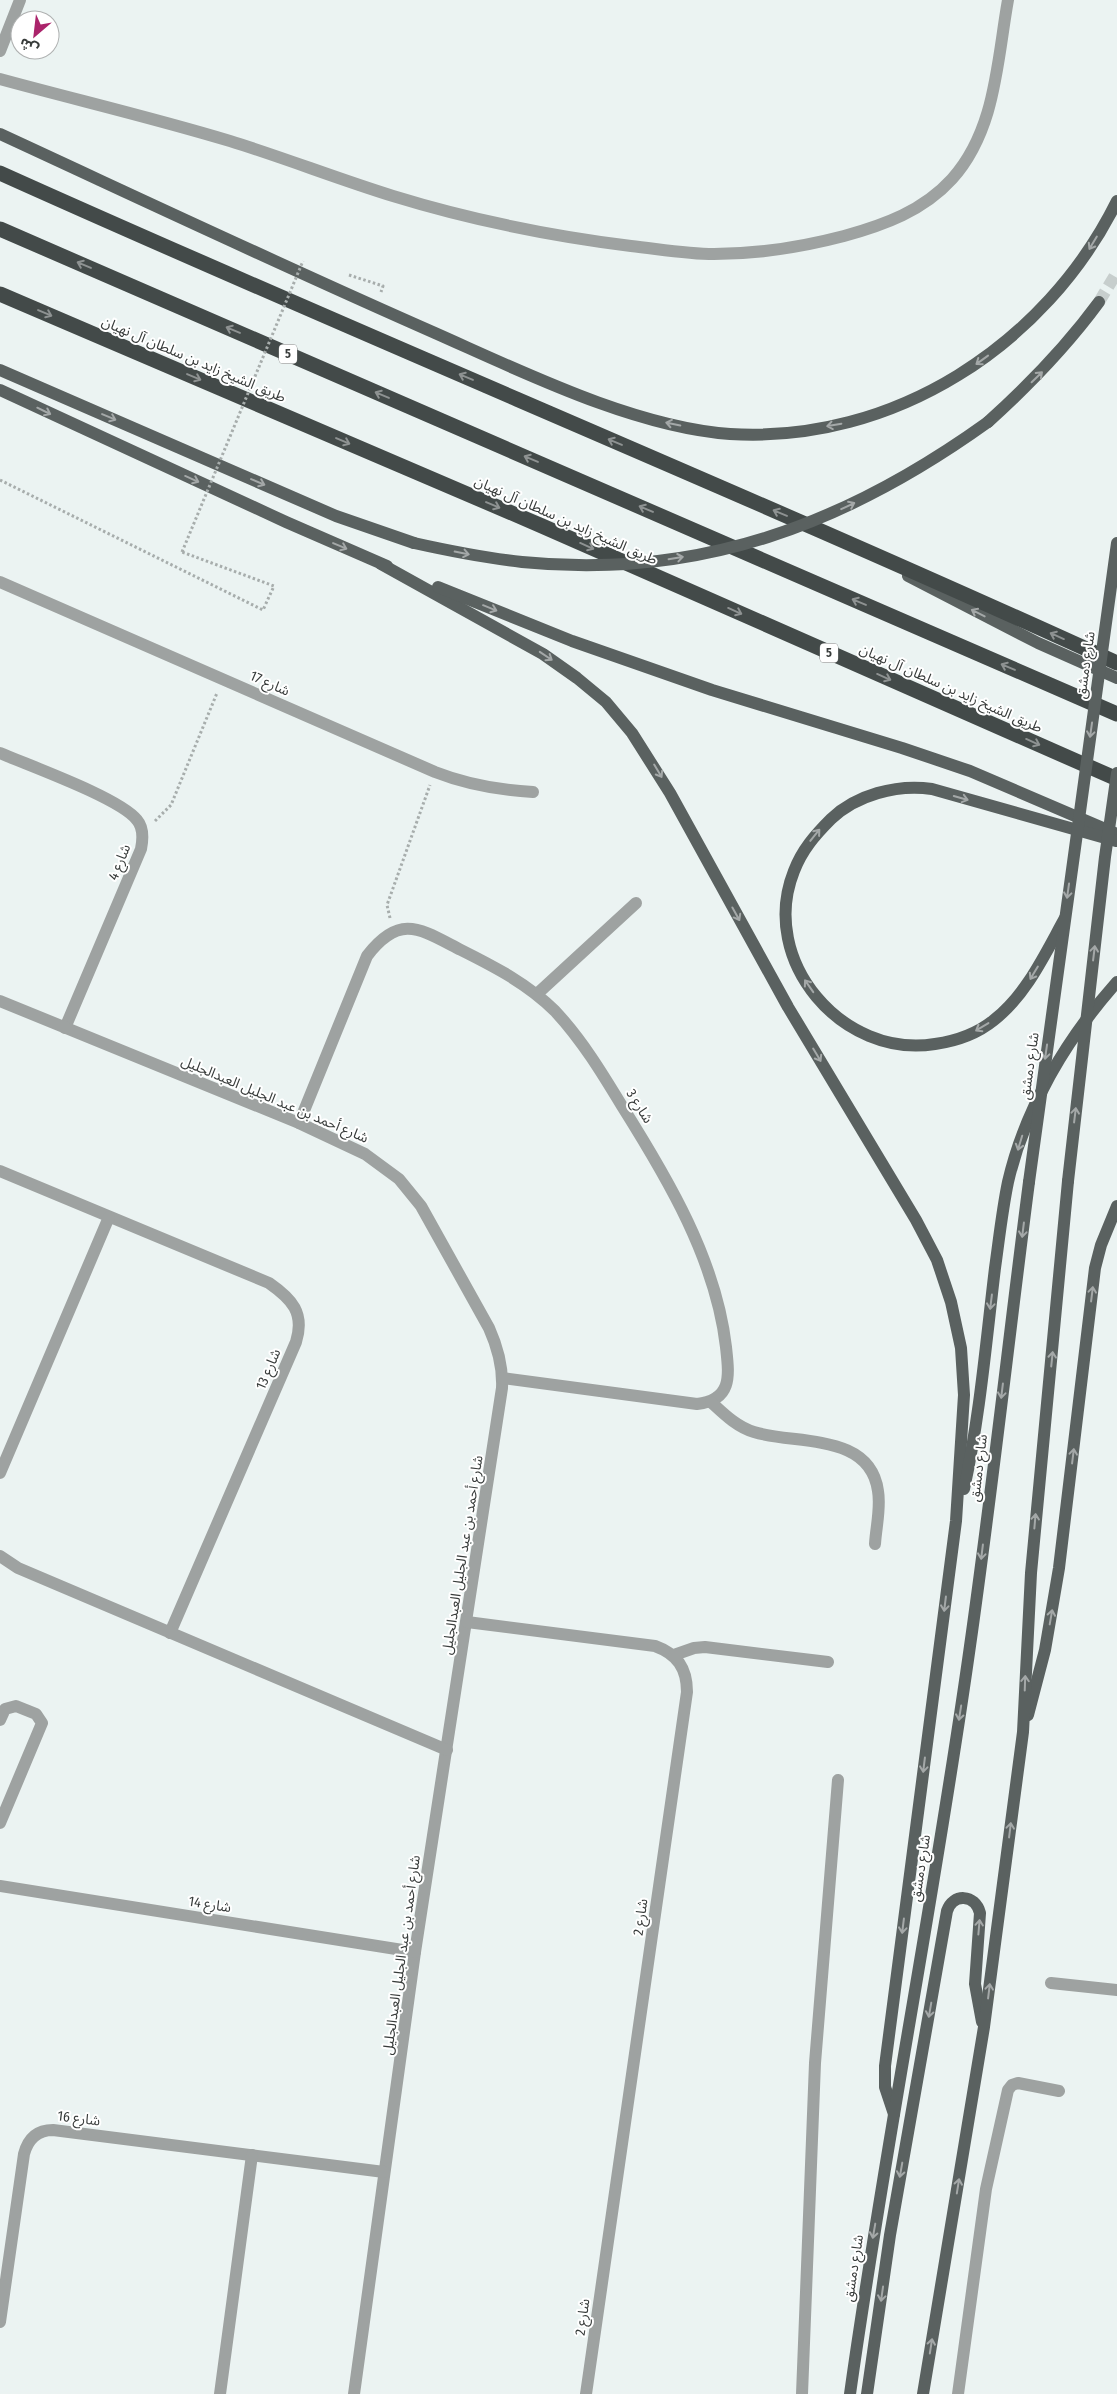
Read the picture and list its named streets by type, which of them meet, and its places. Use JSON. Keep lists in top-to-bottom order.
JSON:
{
  "streets": {
    "highway": ["5", "طريق الشيخ زايد بن سلطان آل نهيان"],
    "main road": ["شارع دمشق"],
    "street": [
      "شارع 17",
      "شارع 4",
      "شارع أحمد بن عبد الجليل العبدالجليل",
      "شارع 3",
      "شارع 13",
      "شارع 14",
      "شارع 2",
      "شارع 16"
    ]
  },
  "crossings": [
    ["شارع 4", "شارع أحمد بن عبد الجليل العبدالجليل"],
    ["شارع أحمد بن عبد الجليل العبدالجليل", "شارع 14"],
    ["شارع أحمد بن عبد الجليل العبدالجليل", "شارع 16"]
  ],
  "north": "bottom left"
}
